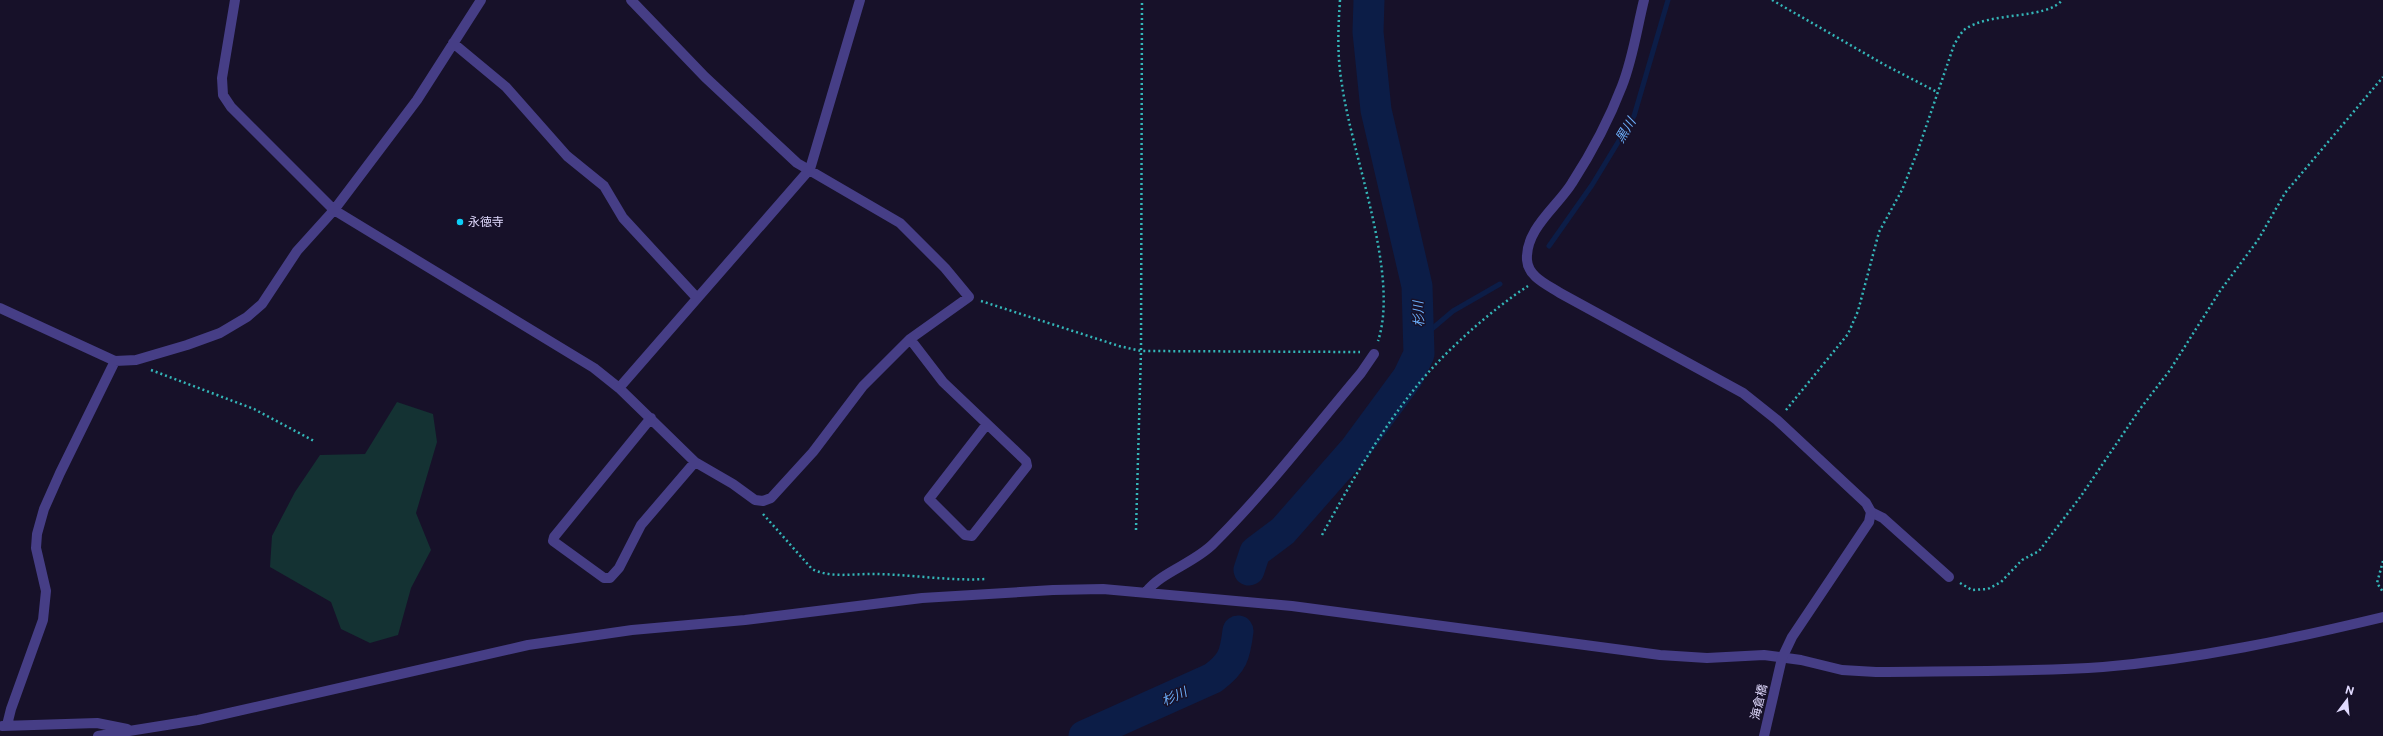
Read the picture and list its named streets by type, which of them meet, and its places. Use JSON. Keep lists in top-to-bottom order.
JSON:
{
  "streets": {
    "street": ["海倉橋"]
  },
  "water": ["黒川", "杉川"],
  "places": ["永徳寺"],
  "north": "top"
}
